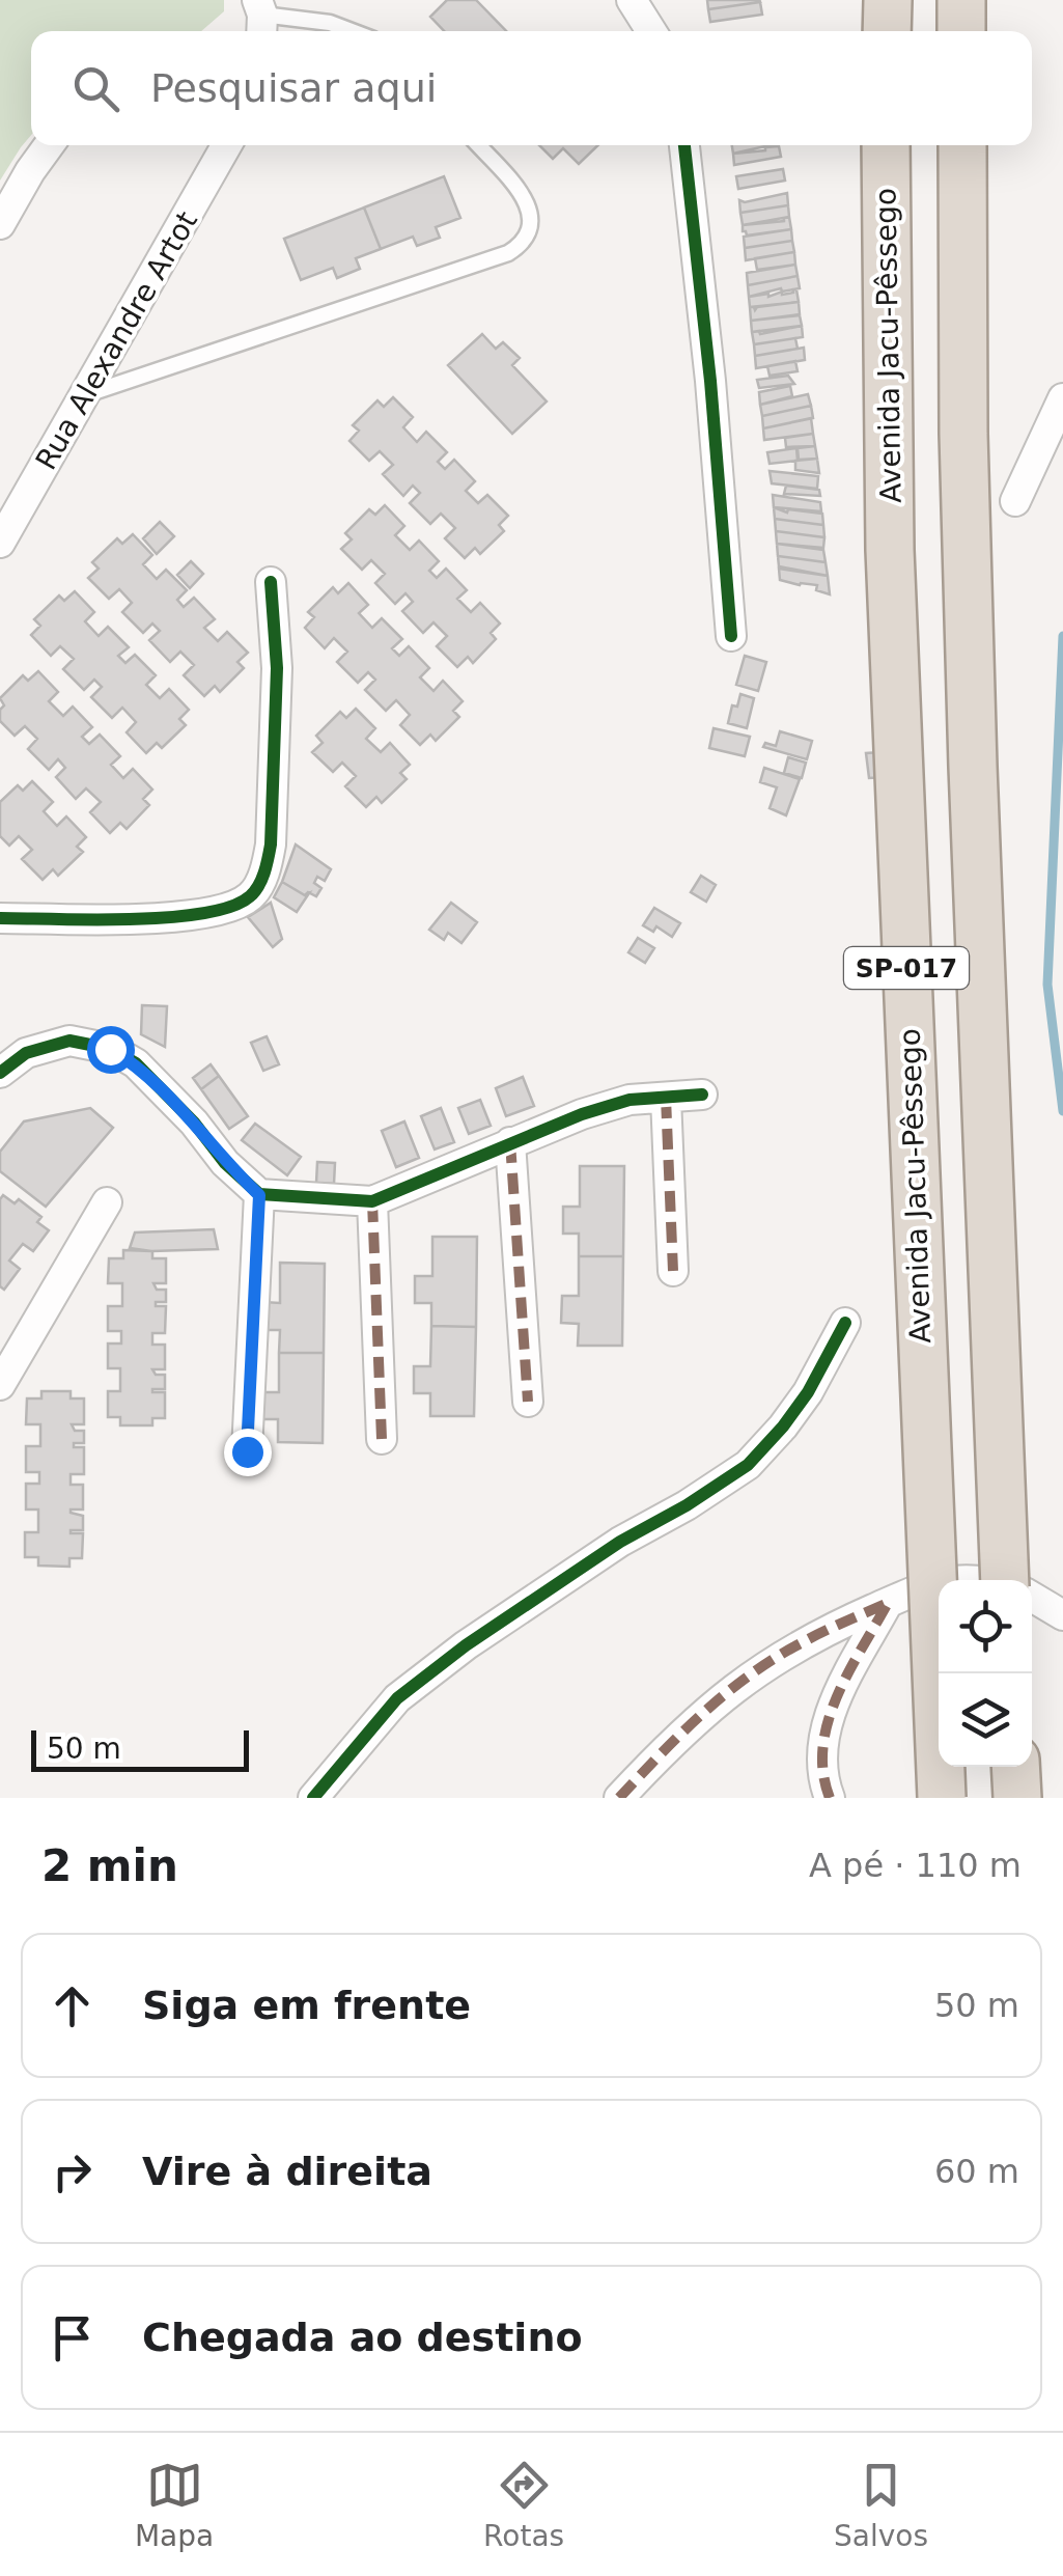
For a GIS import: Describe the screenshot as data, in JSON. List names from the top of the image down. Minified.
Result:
{"streets":{"highway":["Avenida Jacu-Pêssego","SP-017"],"street":["Rua Alexandre Artot"]},"scale_bar":"50 m","page":{"search":"Pesquisar aqui","scale":"50 m","heading":["2 min","A pé · 110 m"],"list":[["Siga em frente","50 m"],["Vire à direita","60 m"],"Chegada ao destino"],"nav":["Mapa","Rotas","Salvos"]}}
